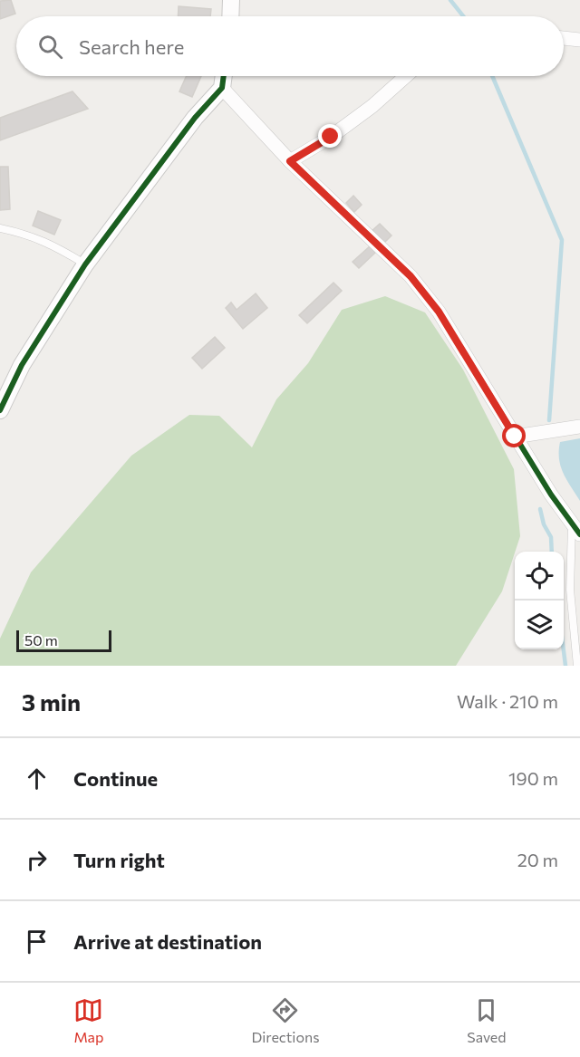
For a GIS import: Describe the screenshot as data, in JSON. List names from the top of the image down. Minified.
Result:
{"scale_bar":"50 m","page":{"search":"Search here","scale":"50 m","heading":["3 min","Walk · 210 m"],"list":[["Continue","190 m"],["Turn right","20 m"],"Arrive at destination"],"nav":["Map","Directions","Saved"]}}
